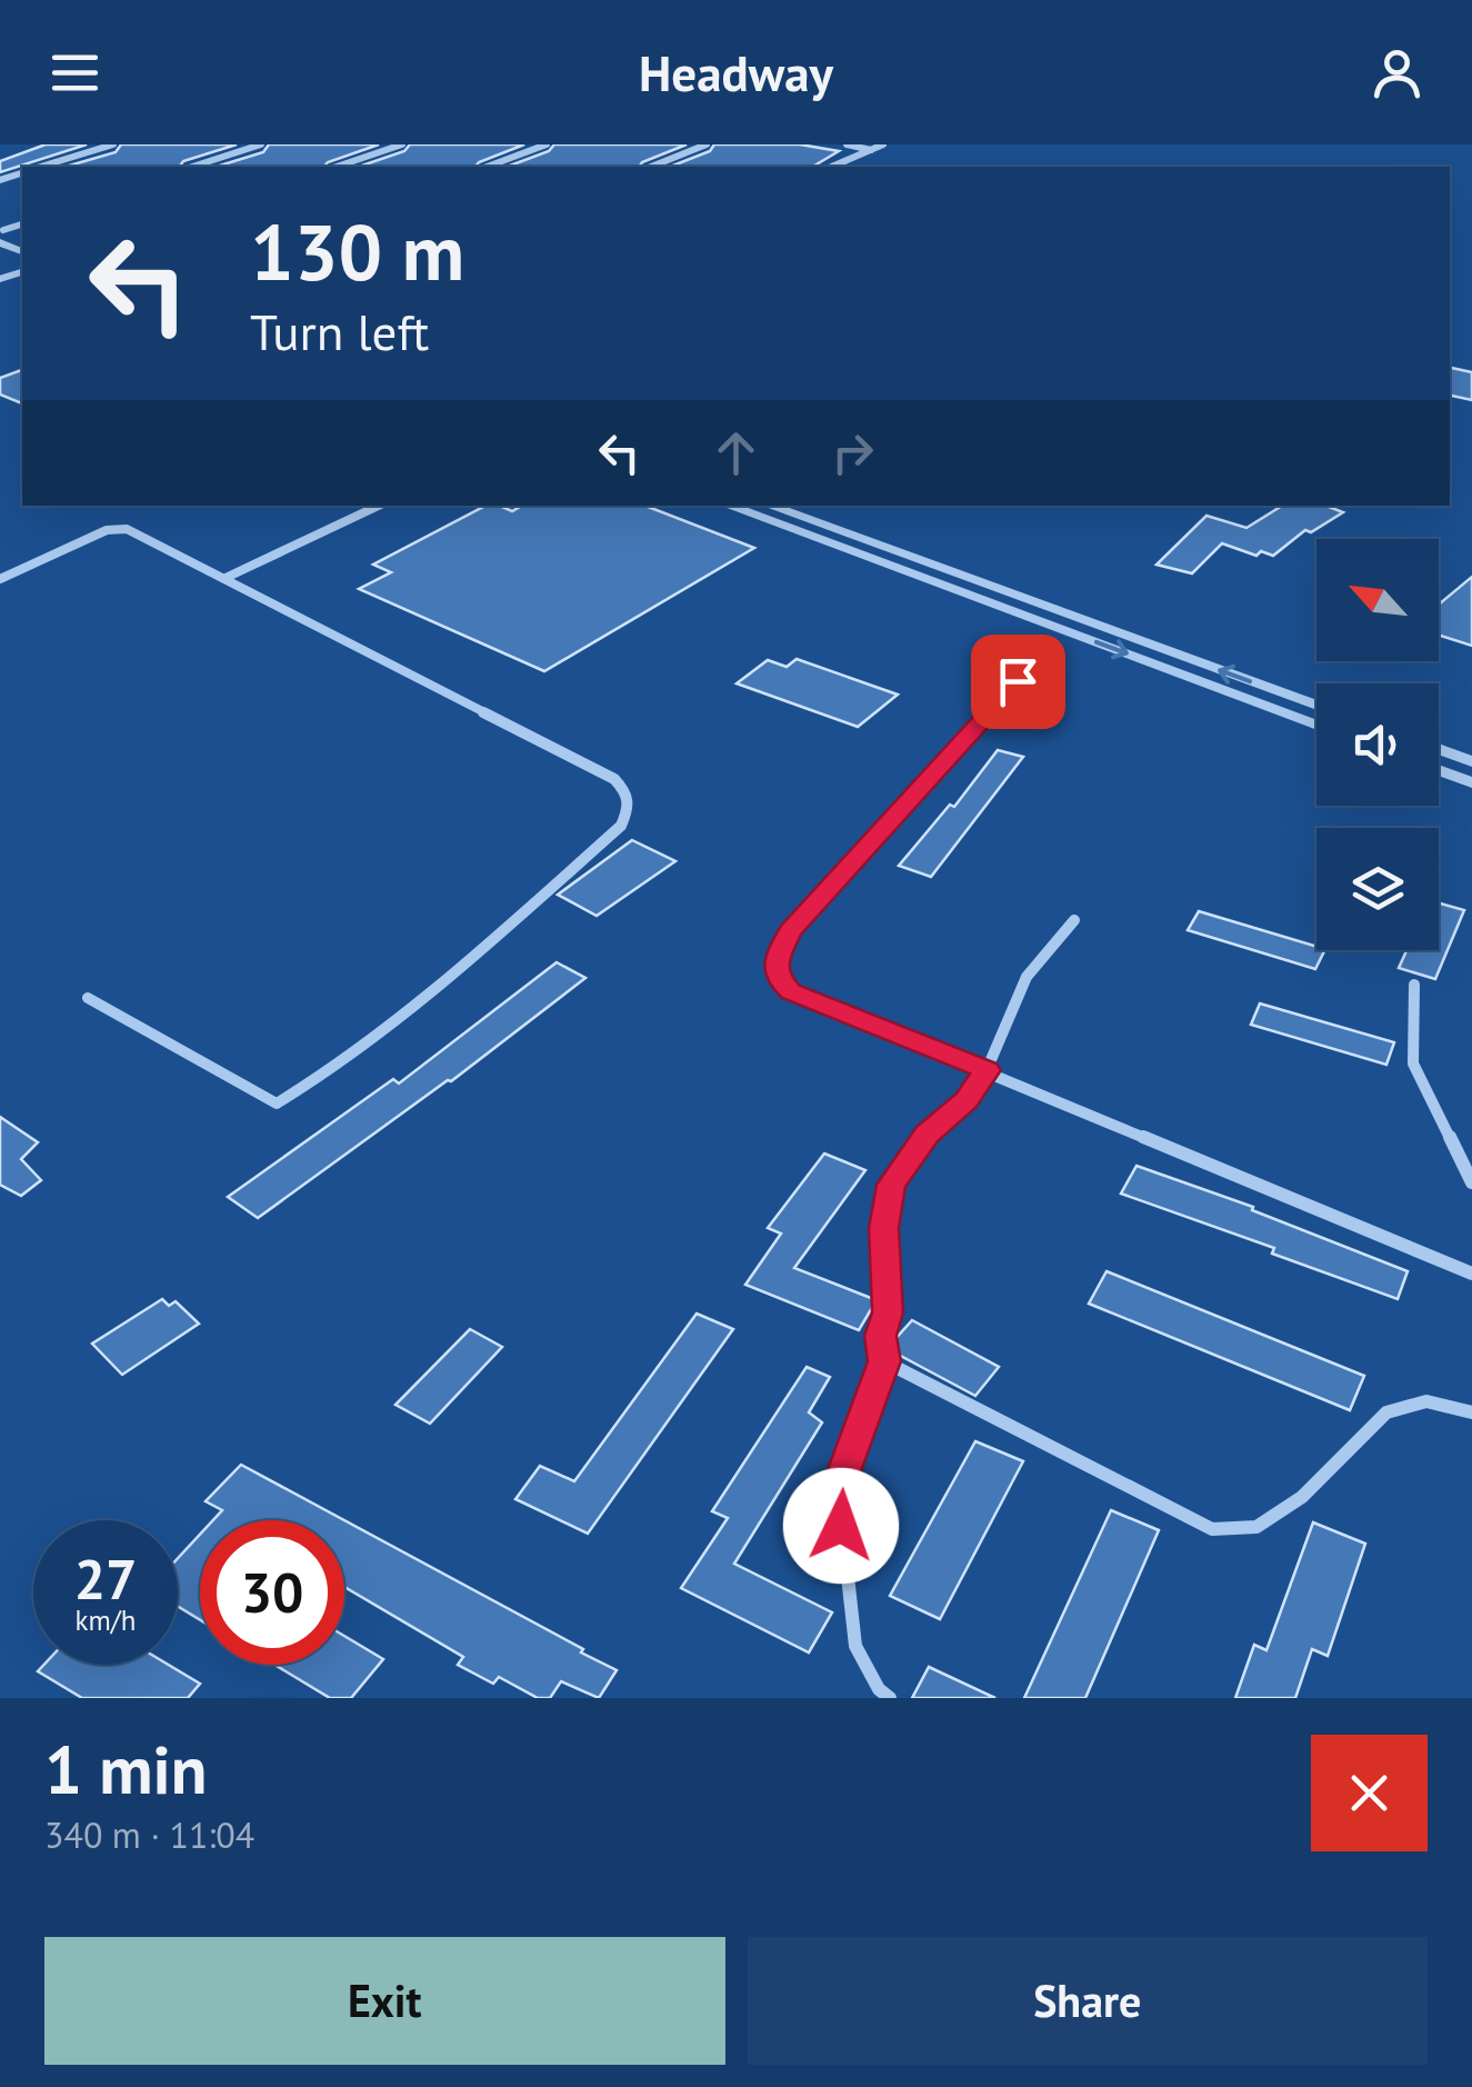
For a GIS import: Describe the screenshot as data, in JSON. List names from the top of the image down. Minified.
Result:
{"north":"top left","page":{"header":"Headway","turn":["130 m","Turn left"],"speed":"27 km/h","limit":"30","heading":["1 min","340 m · 11:04"],"buttons":["Exit","Share"]}}
